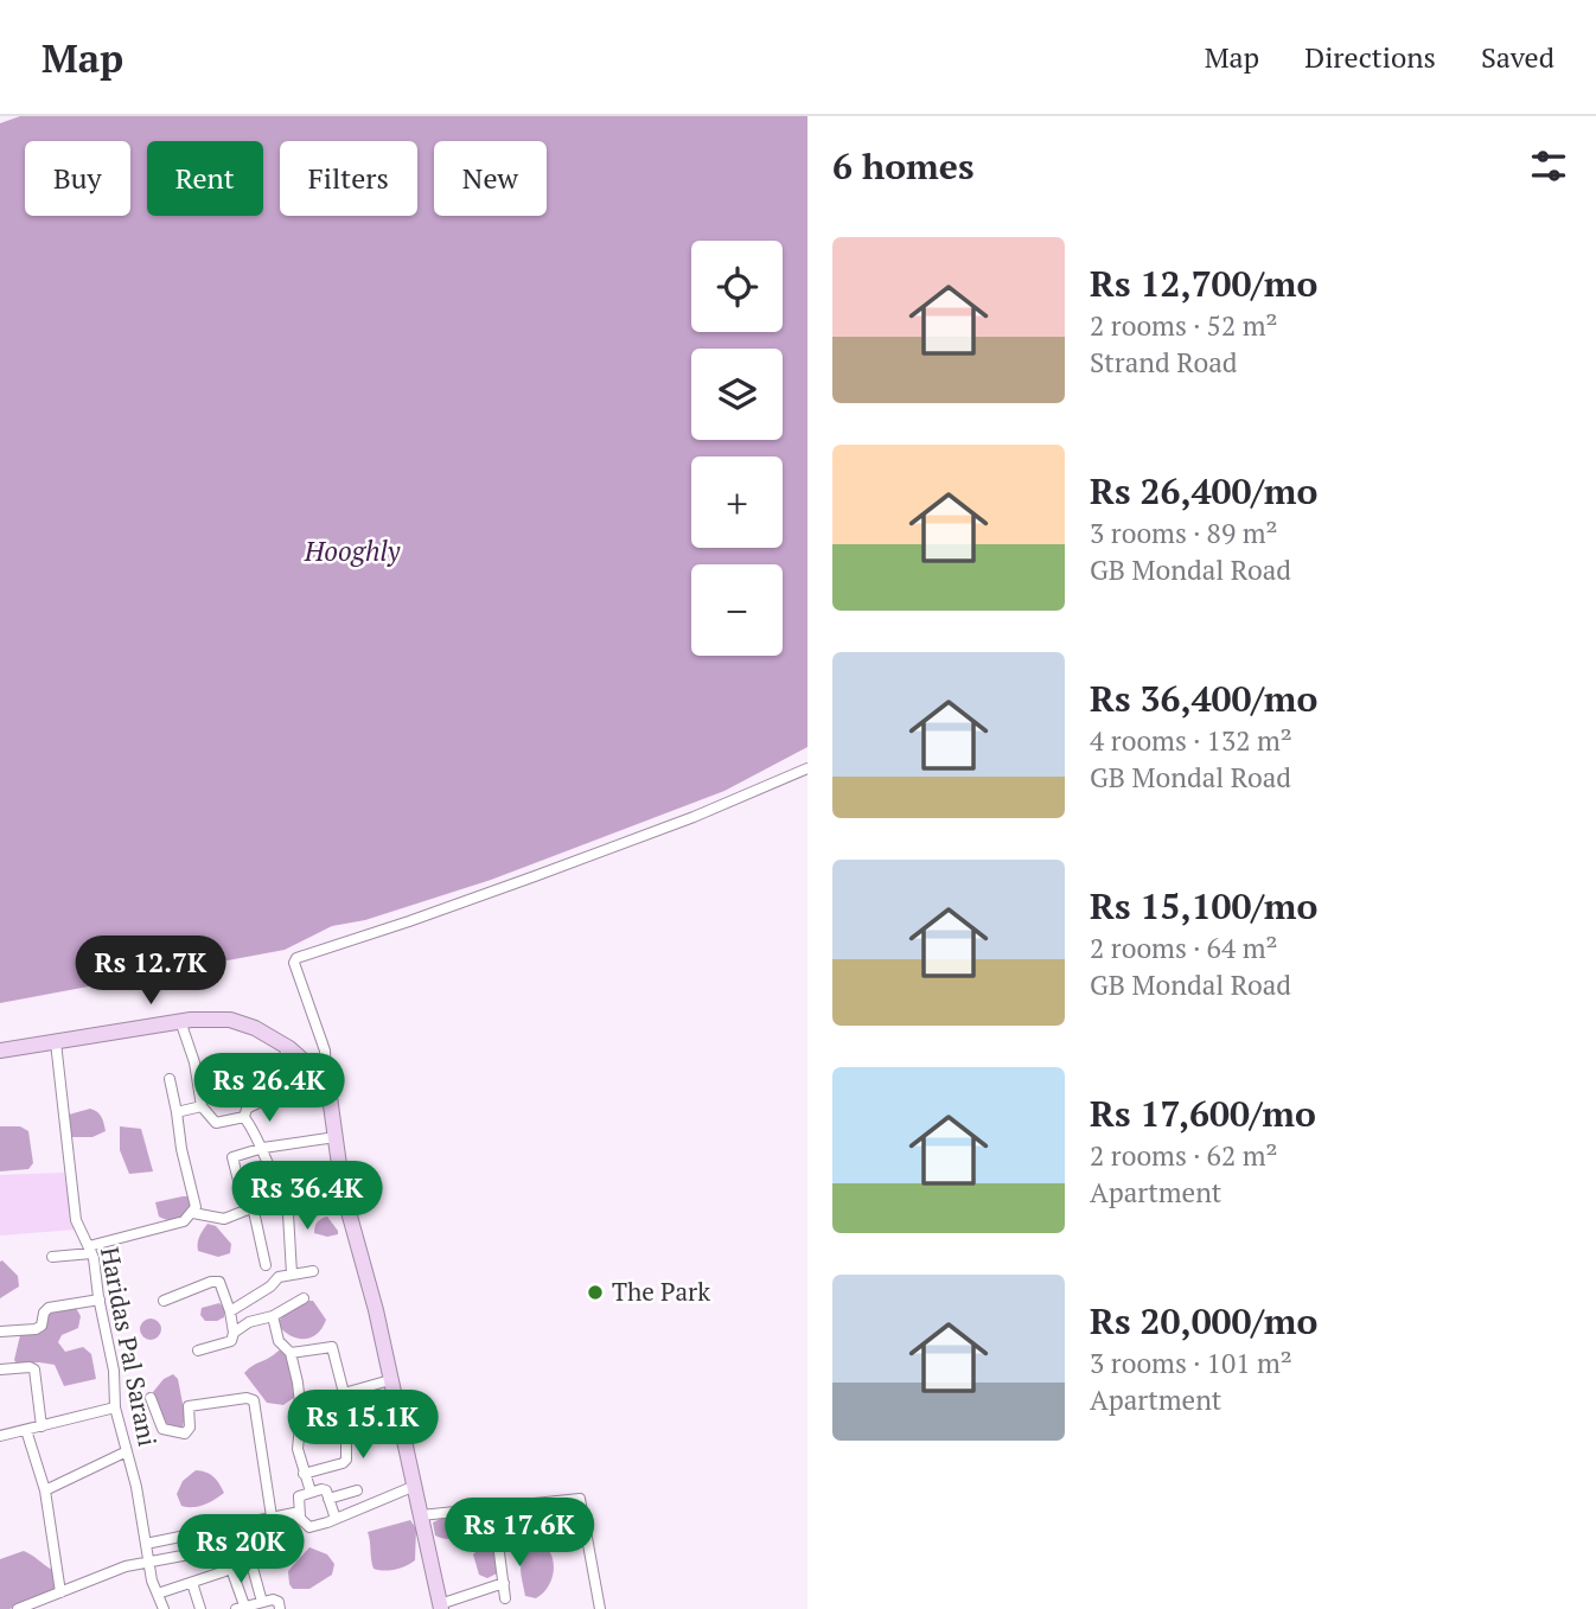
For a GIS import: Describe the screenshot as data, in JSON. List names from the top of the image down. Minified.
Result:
{"streets":{"street":["Haridas Pal Sarani"]},"water":["Hooghly"],"places":["The Park"],"page":{"header":"Map","nav":["Map","Directions","Saved"],"heading":"6 homes","chip":["Buy","Rent","Filters","New"],"list":[{"name":"Rs 12,700/mo","note":"2 rooms · 52 m² · Strand Road"},{"name":"Rs 26,400/mo","note":"3 rooms · 89 m² · GB Mondal Road"},{"name":"Rs 36,400/mo","note":"4 rooms · 132 m² · GB Mondal Road"},{"name":"Rs 15,100/mo","note":"2 rooms · 64 m² · GB Mondal Road"},{"name":"Rs 17,600/mo","note":"2 rooms · 62 m² · Apartment"},{"name":"Rs 20,000/mo","note":"3 rooms · 101 m² · Apartment"}],"map_buttons":["+","−"],"price":["Rs 12.7K","Rs 26.4K","Rs 36.4K","Rs 15.1K","Rs 17.6K","Rs 20K"]}}
